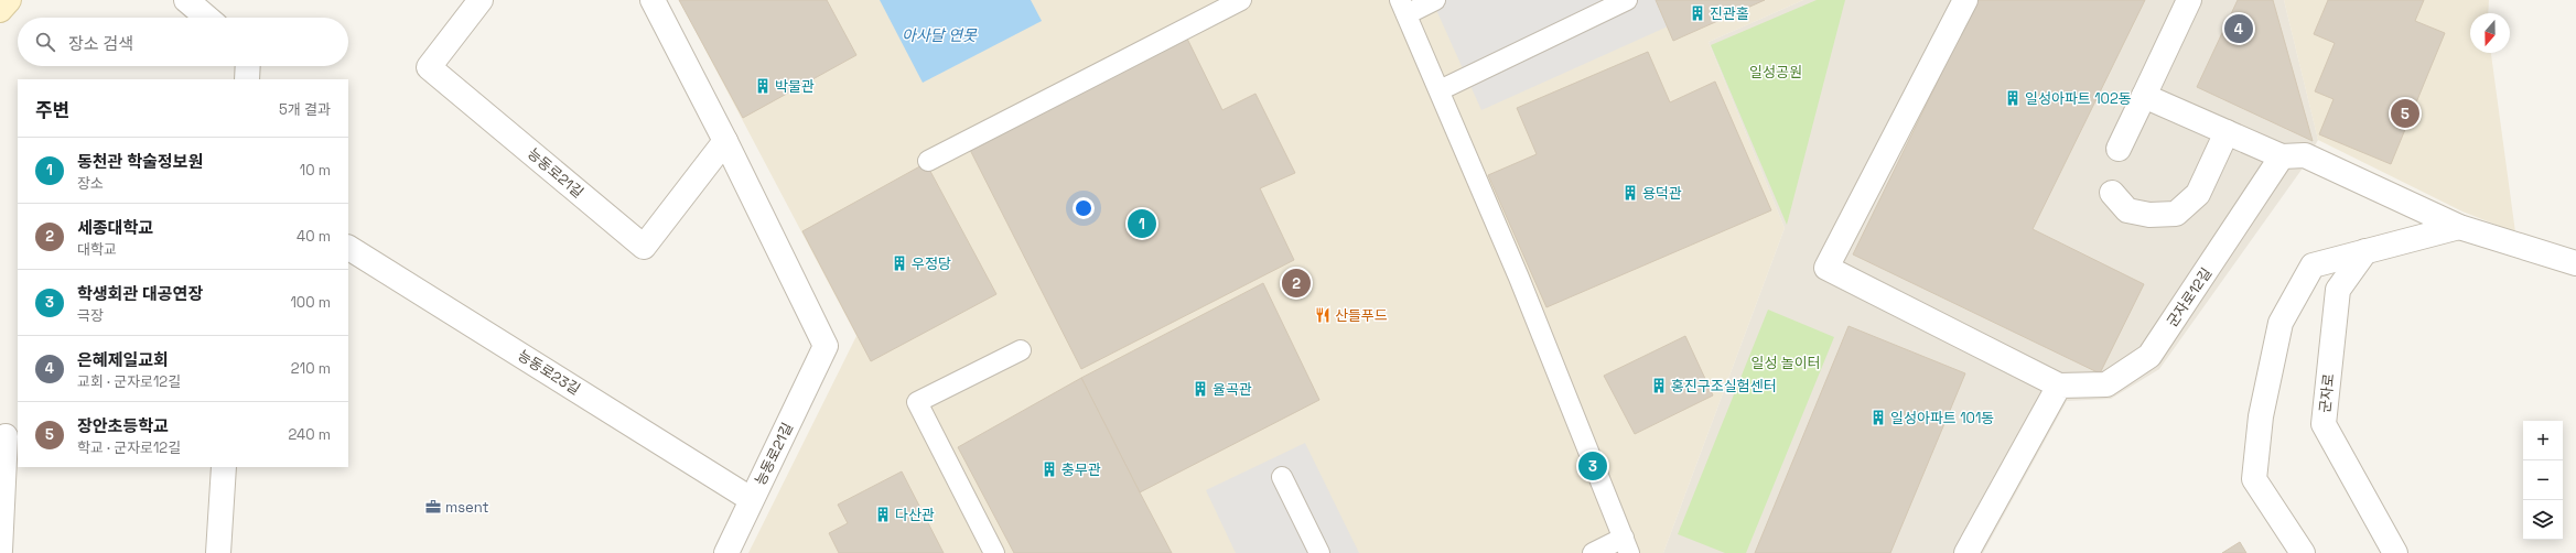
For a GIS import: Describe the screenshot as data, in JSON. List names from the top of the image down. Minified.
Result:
{"streets":{"street":["능동로21길","군자로12길","능동로23길","군자로"]},"crossings":[["능동로21길","능동로23길"]],"water":["아사달 연못"],"parks":["일성공원","일성 놀이터"],"places":{"building":["진관홀","박물관","일성아파트 102동","용덕관","우정당","홍진구조실험센터","율곡관","일성아파트 101동","충무관","다산관"],"restaurant":["산들푸드"],"office":["msent"]},"north":"bottom","page":{"pins":["4","5","1","2","3"],"search":"장소 검색","heading":["주변","5개 결과"],"list":[{"mark":"1","name":"동천관 학술정보원","note":"장소","value":"10 m"},{"mark":"2","name":"세종대학교","note":"대학교","value":"40 m"},{"mark":"3","name":"학생회관 대공연장","note":"극장","value":"100 m"},{"mark":"4","name":"은혜제일교회","note":"교회 · 군자로12길","value":"210 m"},{"mark":"5","name":"장안초등학교","note":"학교 · 군자로12길","value":"240 m"}],"map_buttons":["+","−"]}}
